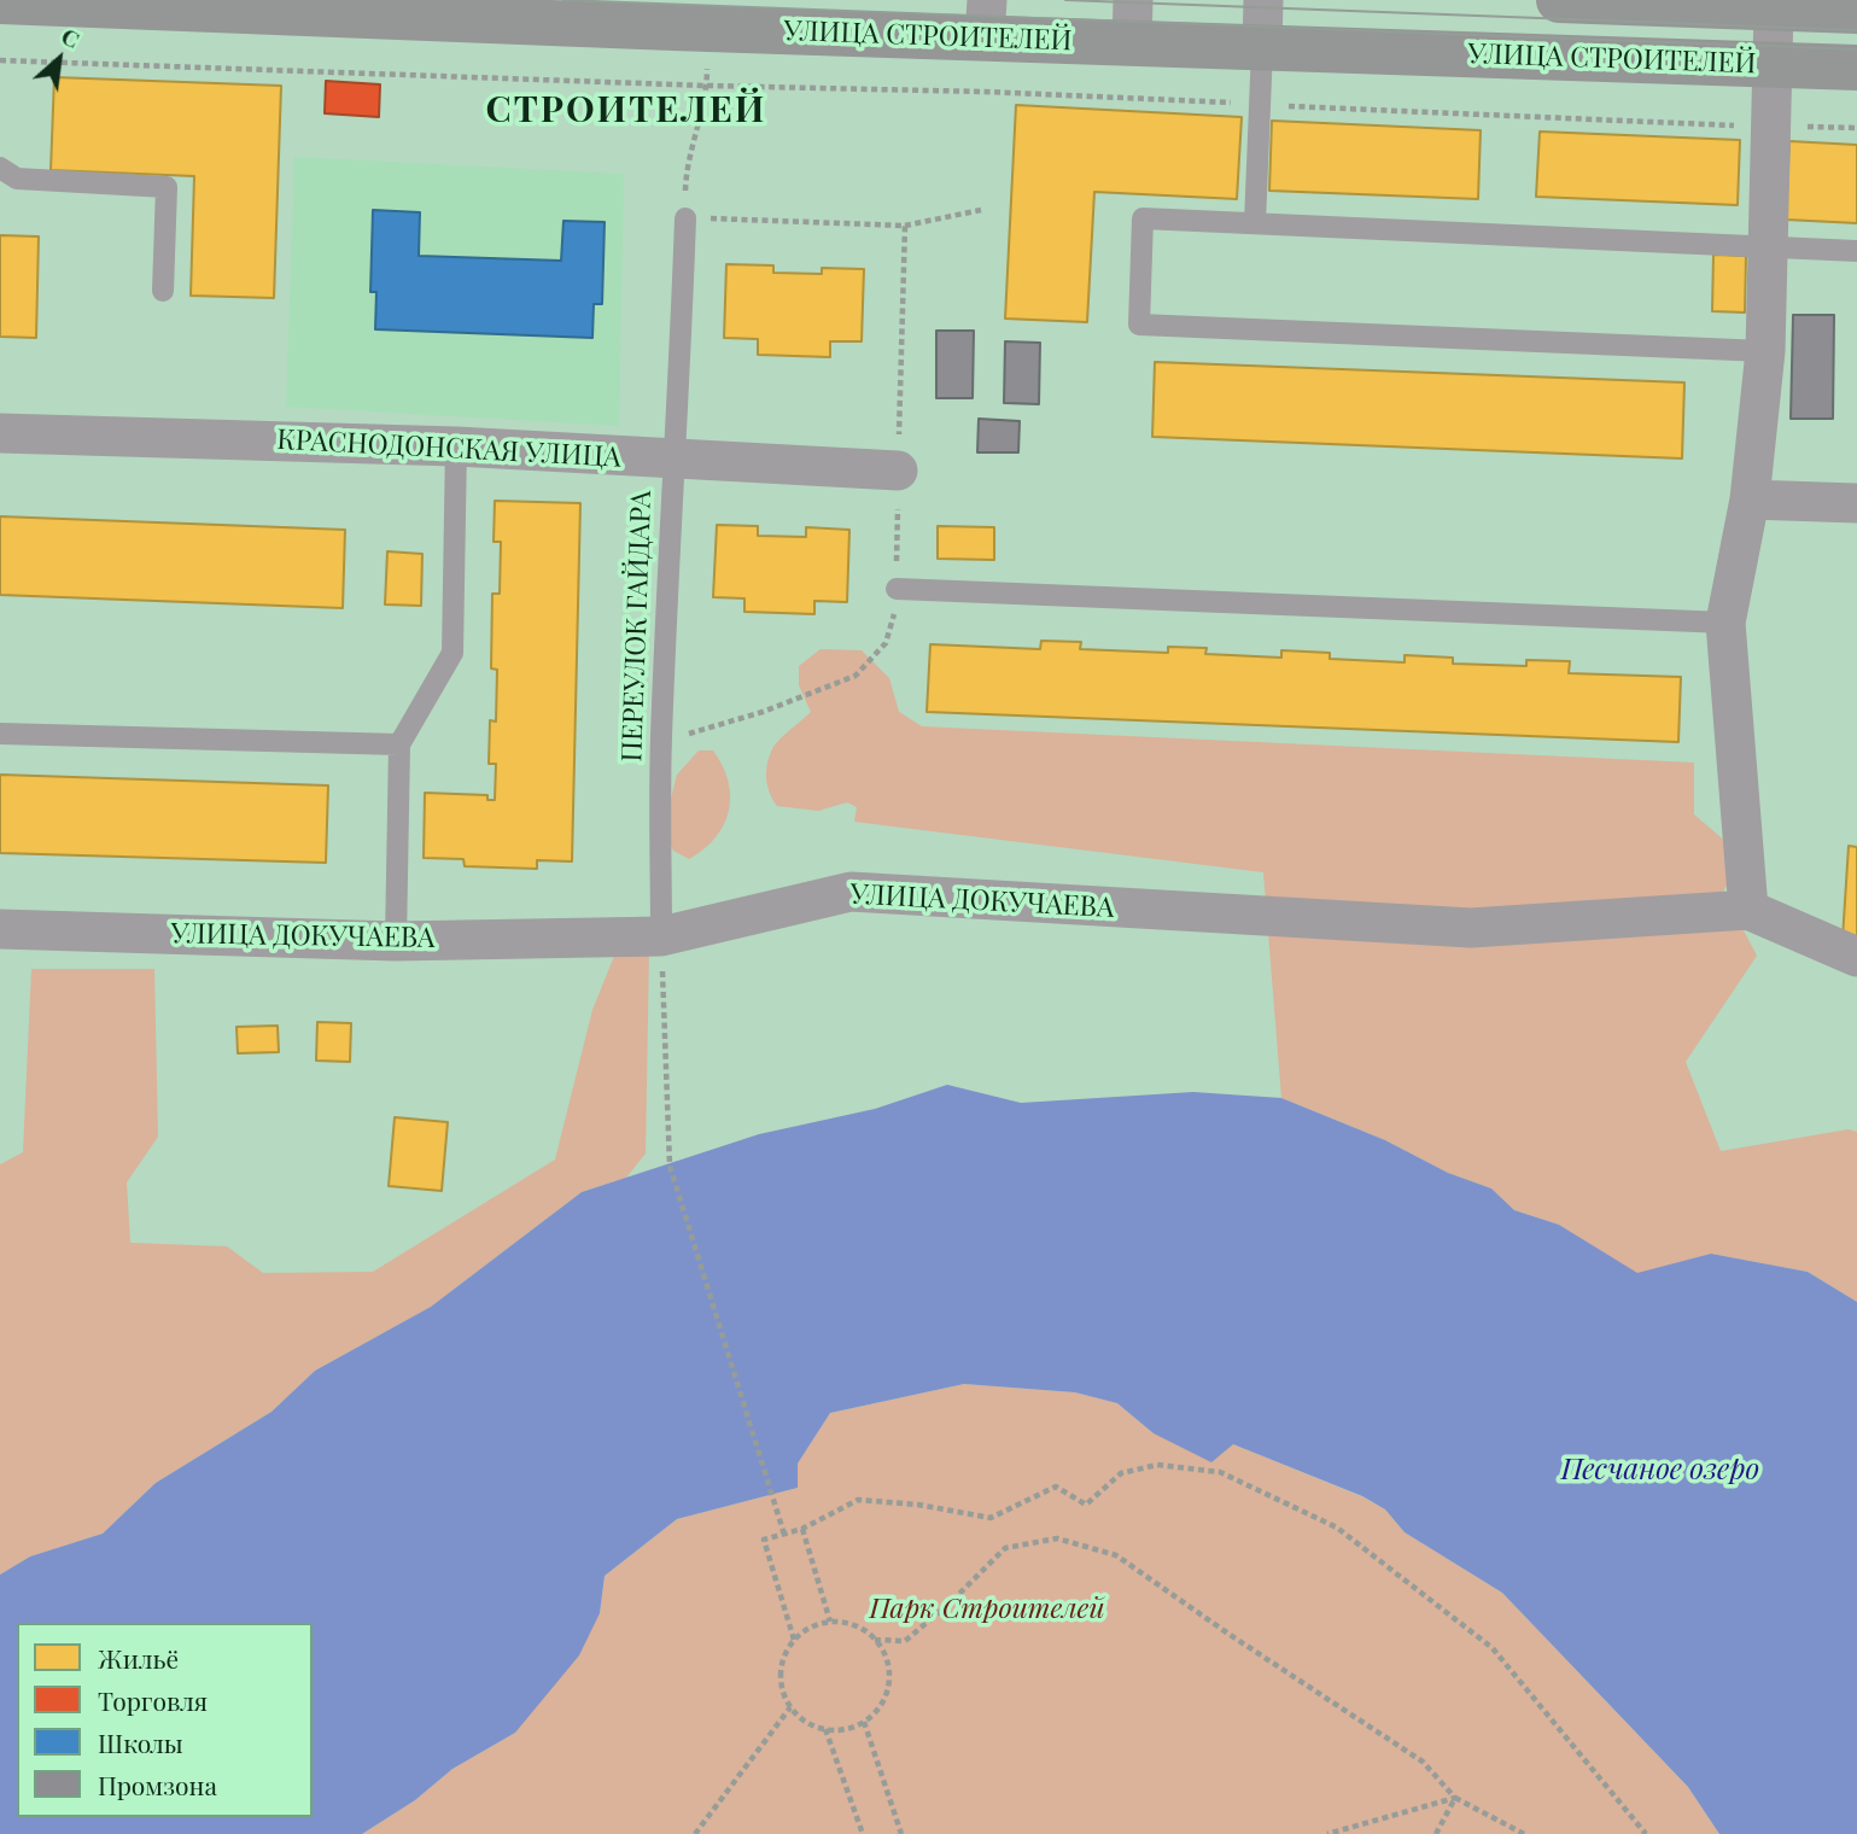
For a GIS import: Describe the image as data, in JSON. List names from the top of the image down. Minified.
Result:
{"streets":{"main road":["УЛИЦА СТРОИТЕЛЕЙ"],"street":["КРАСНОДОНСКАЯ УЛИЦА","УЛИЦА ДОКУЧАЕВА"],"lane":["ПЕРЕУЛОК ГАЙДАРА"]},"crossings":[["КРАСНОДОНСКАЯ УЛИЦА","ПЕРЕУЛОК ГАЙДАРА"],["ПЕРЕУЛОК ГАЙДАРА","УЛИЦА ДОКУЧАЕВА"]],"districts":["СТРОИТЕЛЕЙ"],"water":["Песчаное озеро"],"parks":["Парк Строителей"],"legend":["Жильё","Торговля","Школы","Промзона"],"north":"top right"}
